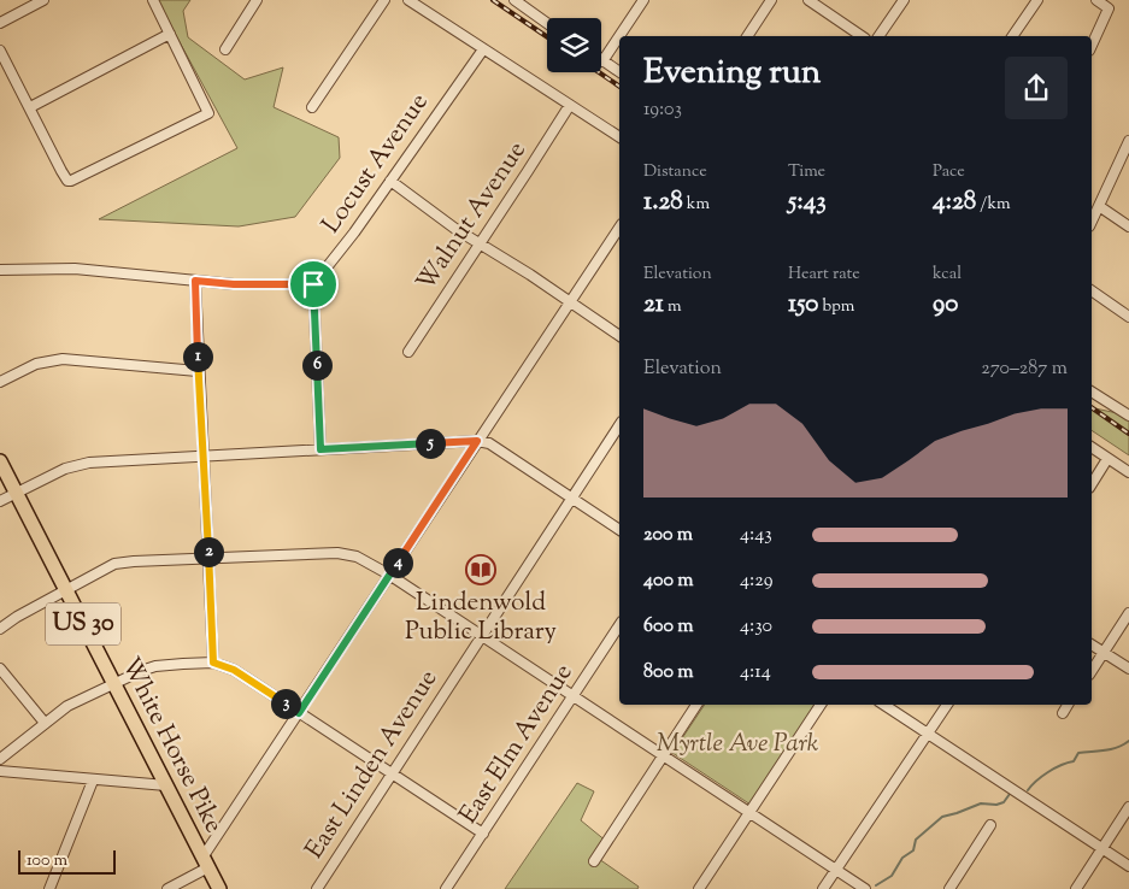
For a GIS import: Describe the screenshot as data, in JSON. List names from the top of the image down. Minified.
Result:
{"streets":{"highway":["US 30","White Horse Pike"],"street":["Locust Avenue","Walnut Avenue","East Elm Avenue","East Linden Avenue"]},"parks":["Myrtle Ave Park"],"places":{"library":["Lindenwold Public Library"]},"scale_bar":"100 m","page":{"heading":["Evening run","19:03"],"stats":[["Distance","1.28 km"],["Time","5:43"],["Pace","4:28 /km"],["Elevation","21 m"],["Heart rate","150 bpm"],["kcal","90"]],"pins":["1","6","5","2","4","3"],"chart":["Elevation","270–287 m"],"list":[{"name":"200 m","note":"4:43"},{"name":"400 m","note":"4:29"},{"name":"600 m","note":"4:30"},{"name":"800 m","note":"4:14"}],"scale":"100 m"}}
